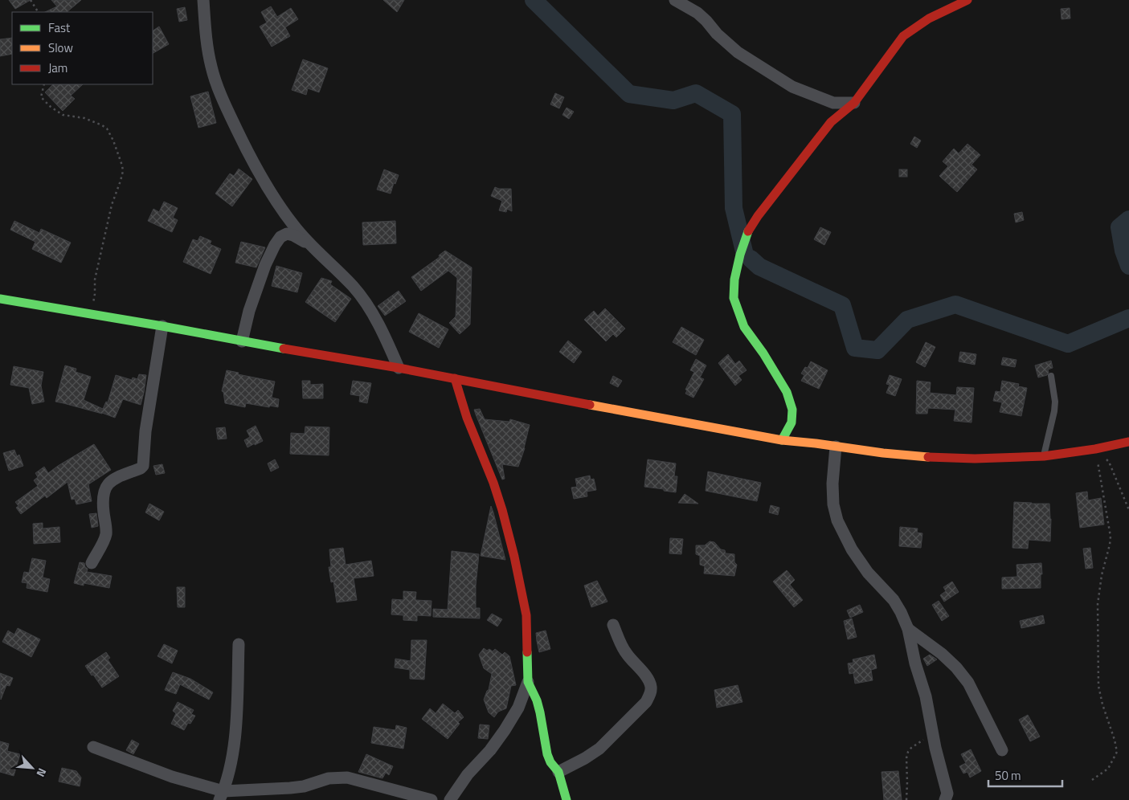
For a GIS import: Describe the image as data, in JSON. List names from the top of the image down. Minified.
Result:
{"legend":["Fast","Slow","Jam"],"scale_bar":"50 m","north":"bottom right"}
